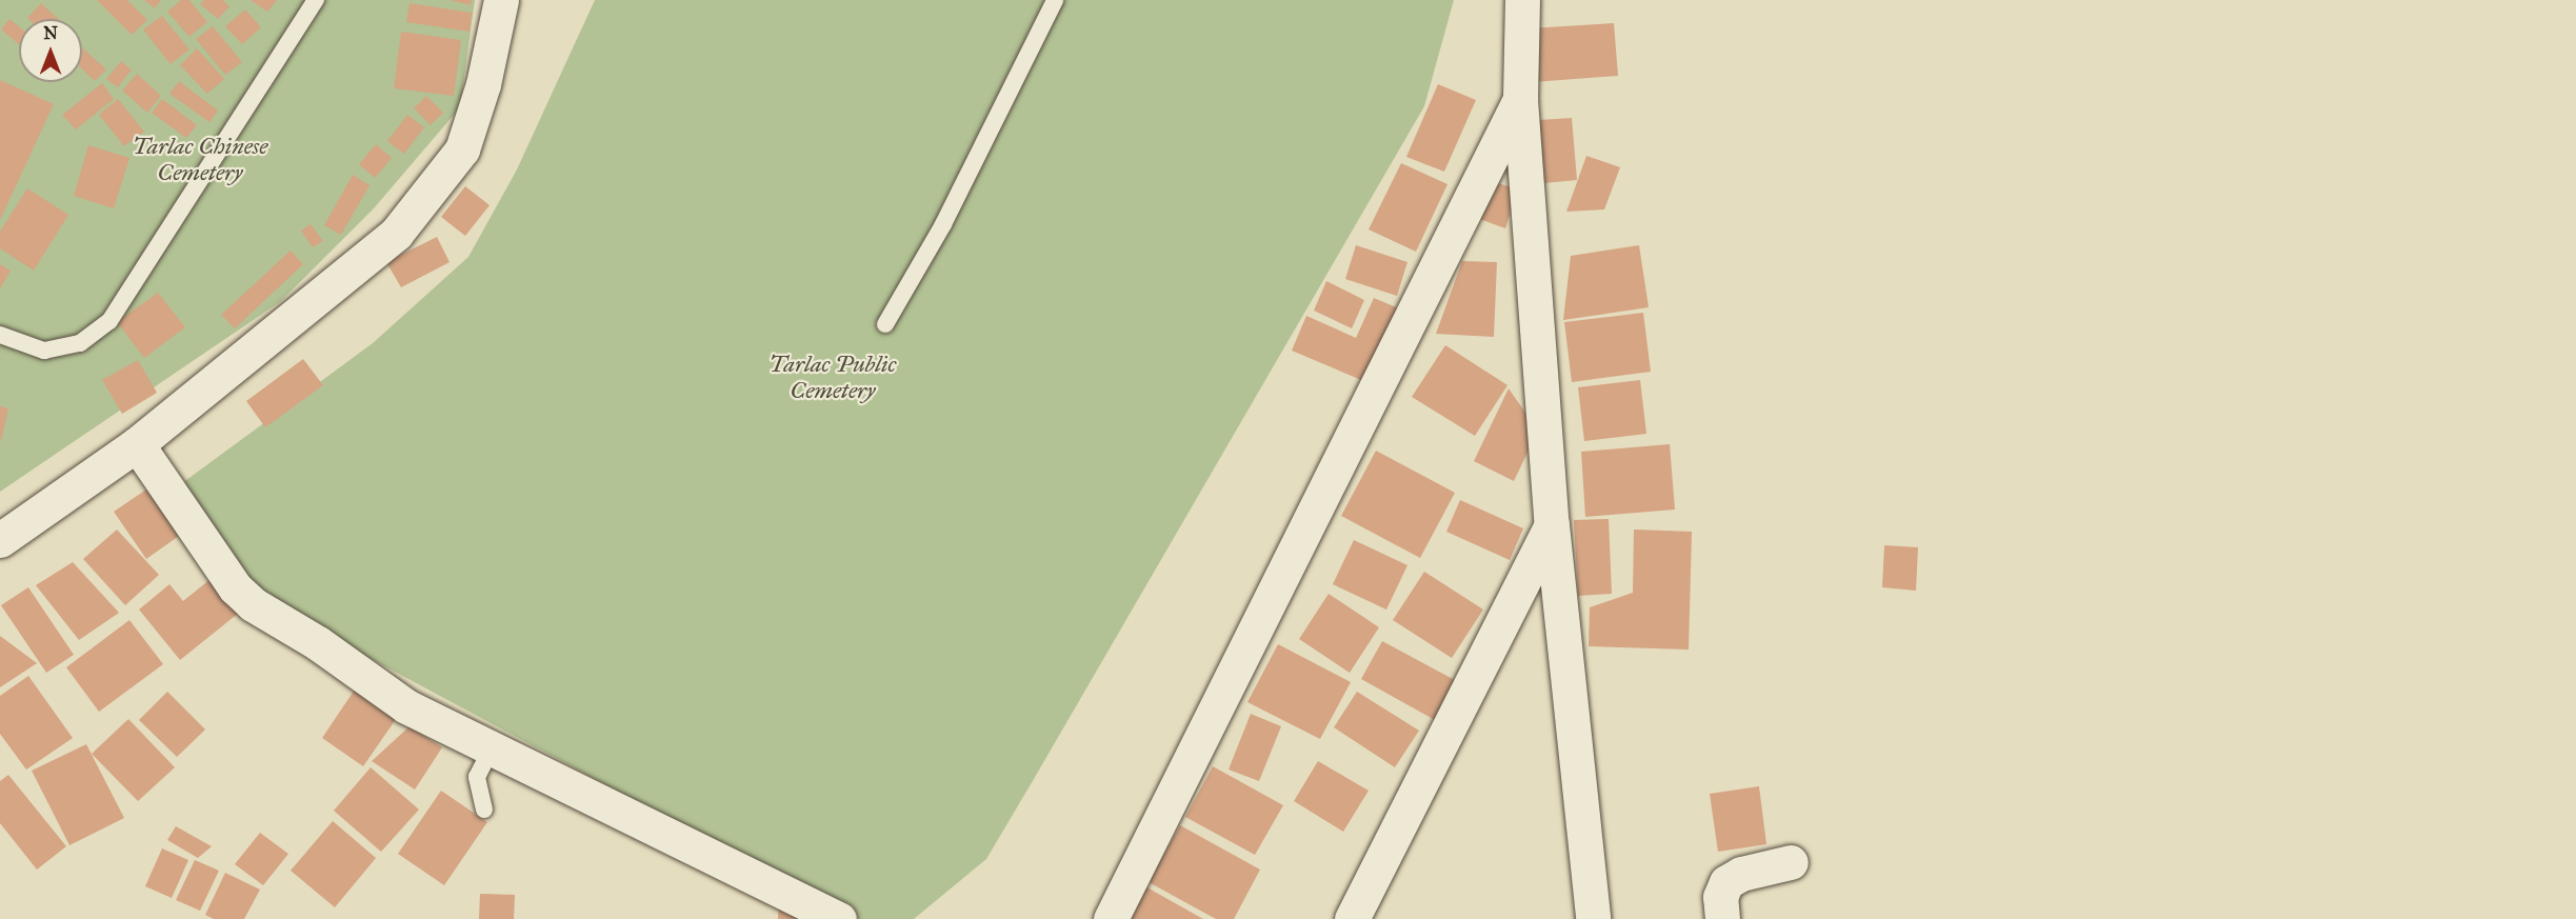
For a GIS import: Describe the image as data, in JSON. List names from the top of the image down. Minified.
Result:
{"parks":["Tarlac Chinese Cemetery","Tarlac Public Cemetery"],"north":"top"}
